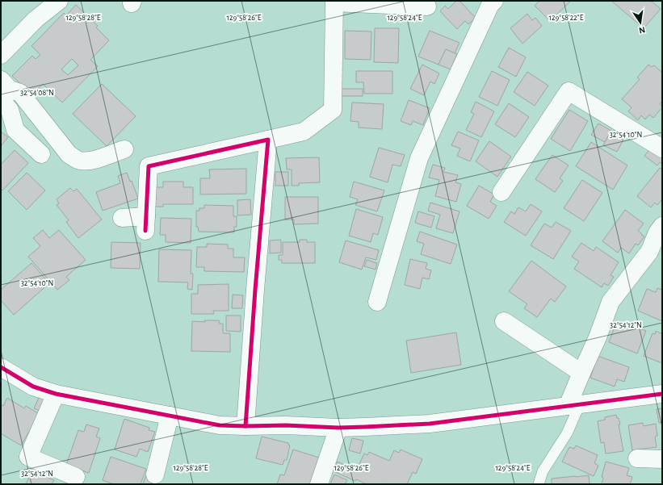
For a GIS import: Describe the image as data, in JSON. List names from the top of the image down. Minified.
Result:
{"north":"bottom","coordinates":["129°58'28\"E","129°58'26\"E","129°58'24\"E","129°58'22\"E","32°54'08\"N","32°54'10\"N","32°54'12\"N"]}
